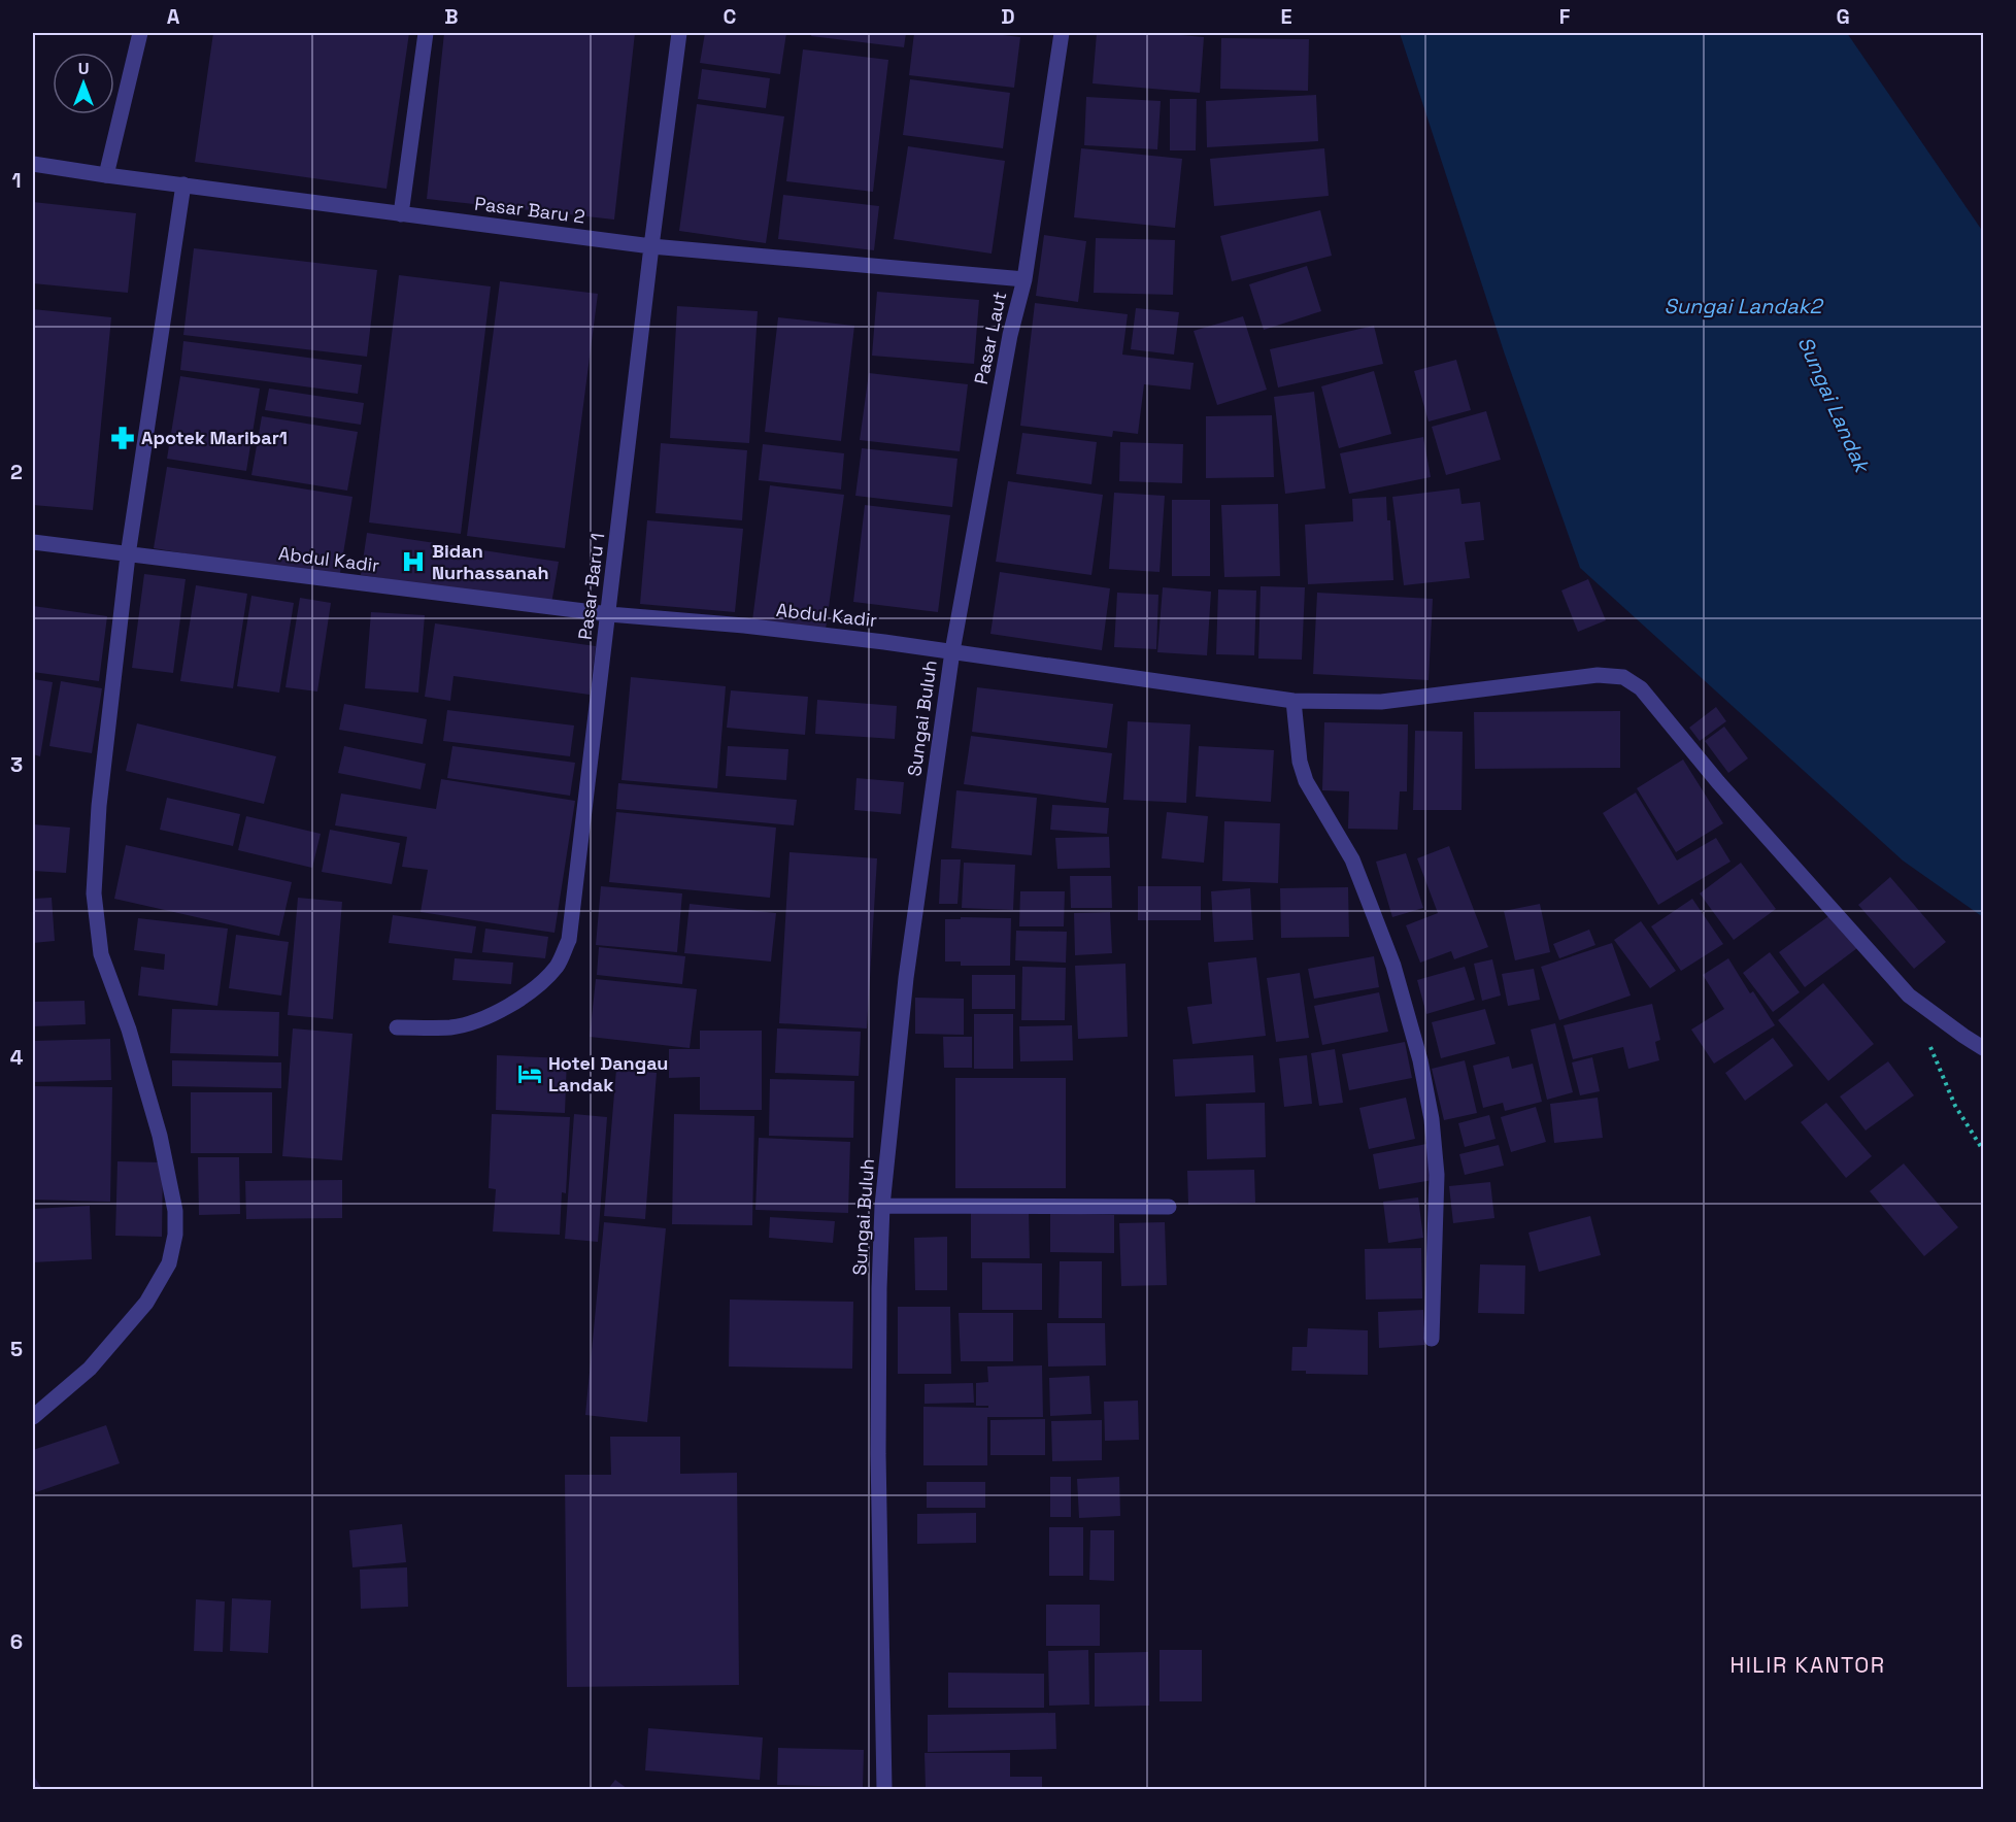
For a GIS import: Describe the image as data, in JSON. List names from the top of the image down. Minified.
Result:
{"streets":{"street":["Pasar Baru 2","Pasar Laut","Abdul Kadir","Pasar Baru 1","Sungai Buluh"]},"crossings":[["Pasar Baru 2","Pasar Laut"],["Pasar Baru 2","Pasar Baru 1"],["Pasar Laut","Abdul Kadir"],["Pasar Laut","Sungai Buluh"],["Abdul Kadir","Pasar Baru 1"],["Abdul Kadir","Sungai Buluh"]],"districts":["HILIR KANTOR"],"water":["Sungai Landak2","Sungai Landak"],"places":{"pharmacy":["Apotek Maribar1"],"hospital":["Bidan Nurhassanah"],"hotel":["Hotel Dangau Landak"]},"north":"top","grid":{"columns":["A","B","C","D","E","F","G"],"rows":["1","2","3","4","5","6"]}}
